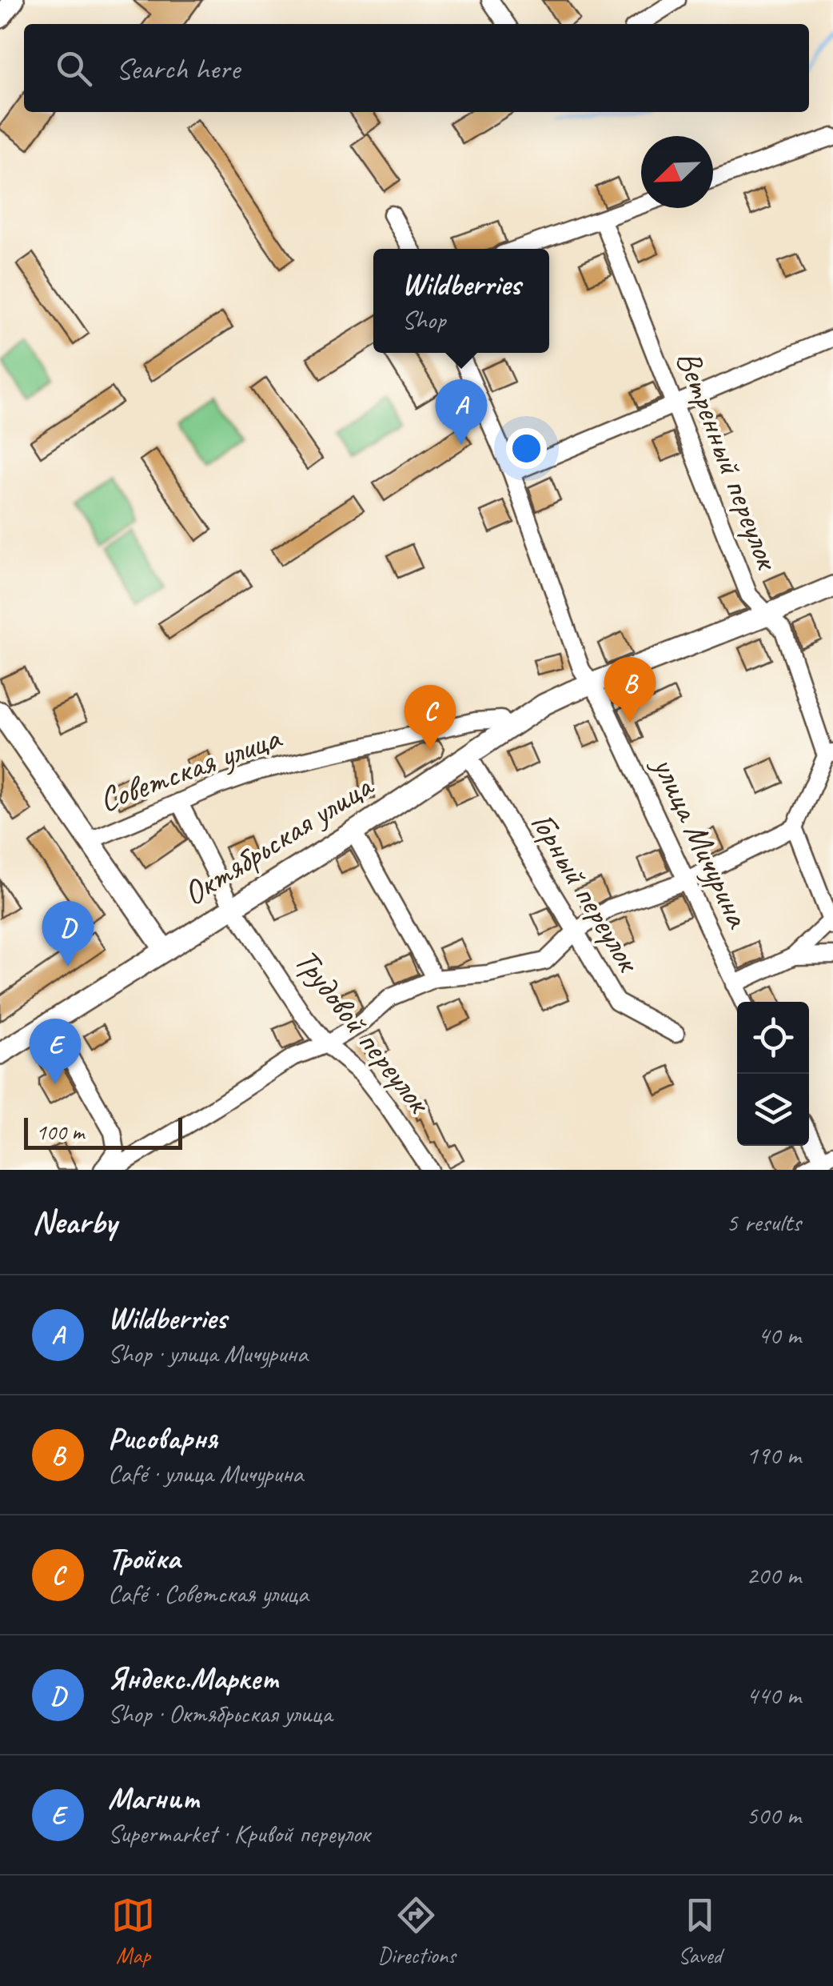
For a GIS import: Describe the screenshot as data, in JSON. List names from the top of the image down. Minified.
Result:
{"streets":{"main road":["Октябрьская улица"],"street":["Ветренный переулок","Советская улица","улица Мичурина","Горный переулок","Трудовой переулок"]},"crossings":[["Советская улица","Трудовой переулок"],["Октябрьская улица","улица Мичурина"],["Октябрьская улица","Горный переулок"],["Октябрьская улица","Трудовой переулок"]],"scale_bar":"100 m","north":"bottom left","page":{"search":"Search here","popup":["Wildberries","Shop"],"pins":["A","B","C","D","E"],"scale":"100 m","heading":["Nearby","5 results"],"list":[{"mark":"A","name":"Wildberries","note":"Shop · улица Мичурина","value":"40 m"},{"mark":"B","name":"Рисоварня","note":"Café · улица Мичурина","value":"190 m"},{"mark":"C","name":"Тройка","note":"Café · Советская улица","value":"200 m"},{"mark":"D","name":"Яндекс.Маркет","note":"Shop · Октябрьская улица","value":"440 m"},{"mark":"E","name":"Магнит","note":"Supermarket · Кривой переулок","value":"500 m"}],"nav":["Map","Directions","Saved"]}}
